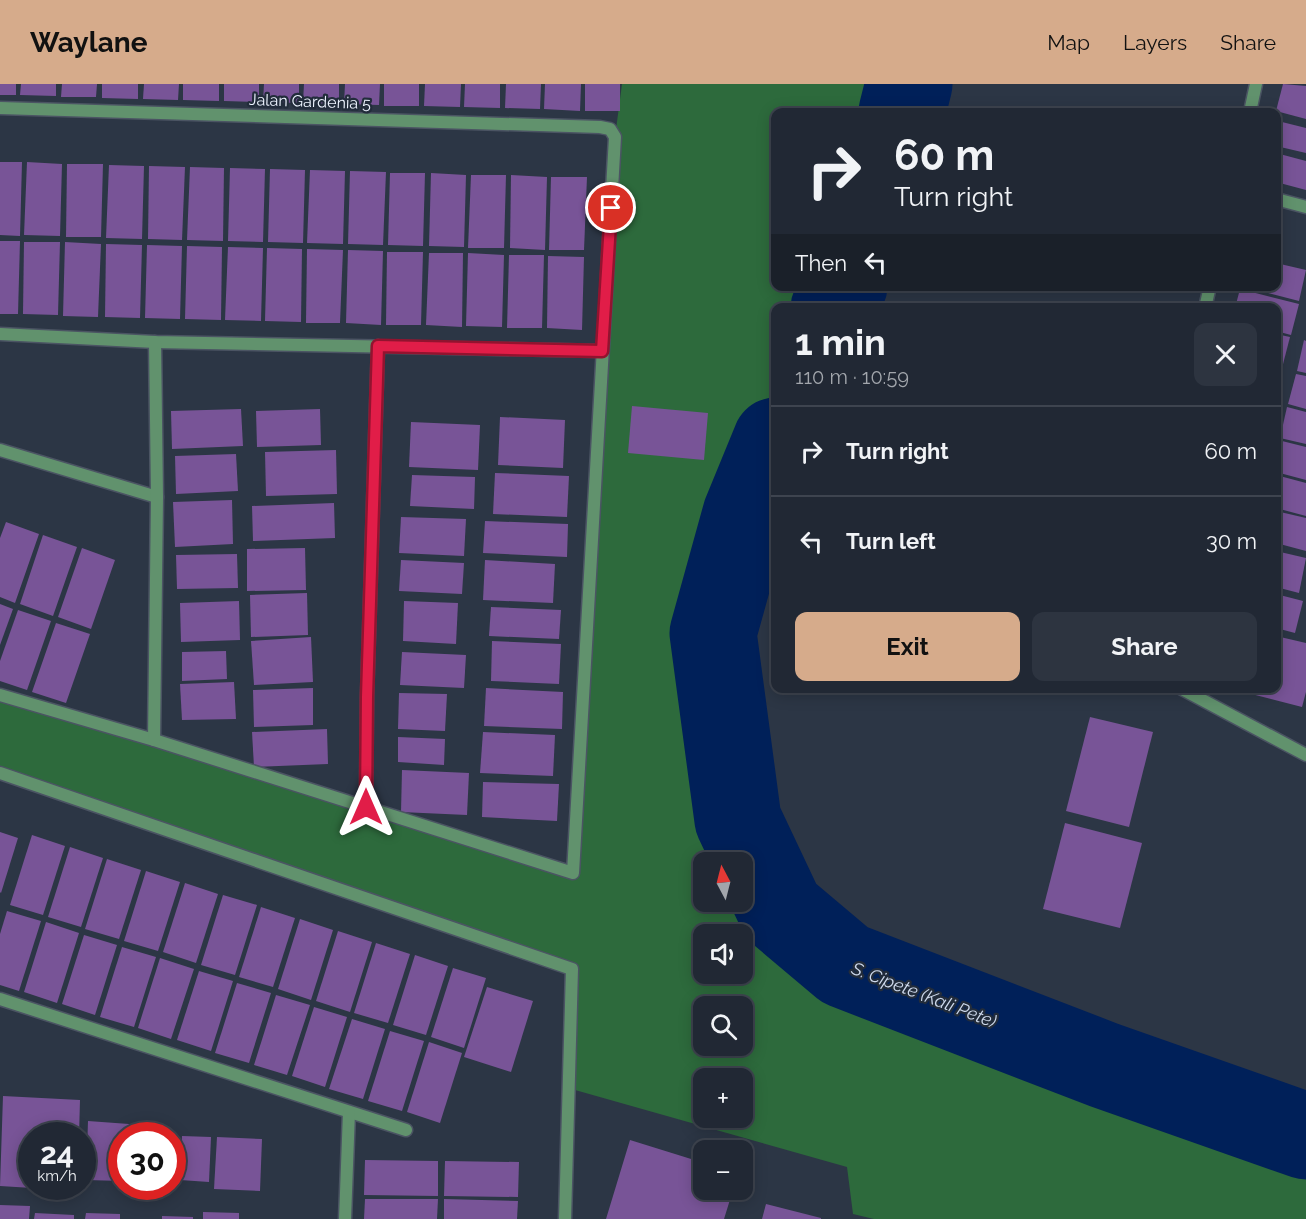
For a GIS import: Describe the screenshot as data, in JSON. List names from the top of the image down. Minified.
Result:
{"streets":{"street":["Jalan Gardenia 5"]},"water":["S. Cipete (Kali Pete)"],"north":"top","page":{"header":"Waylane","nav":["Map","Layers","Share"],"turn":["60 m","Turn right"],"then":"Then","heading":["1 min","110 m · 10:59"],"list":[{"name":"Turn right","value":"60 m"},{"name":"Turn left","value":"30 m"}],"buttons":["Exit","Share"],"map_buttons":["+","−"],"speed":"24 km/h","limit":"30"}}
